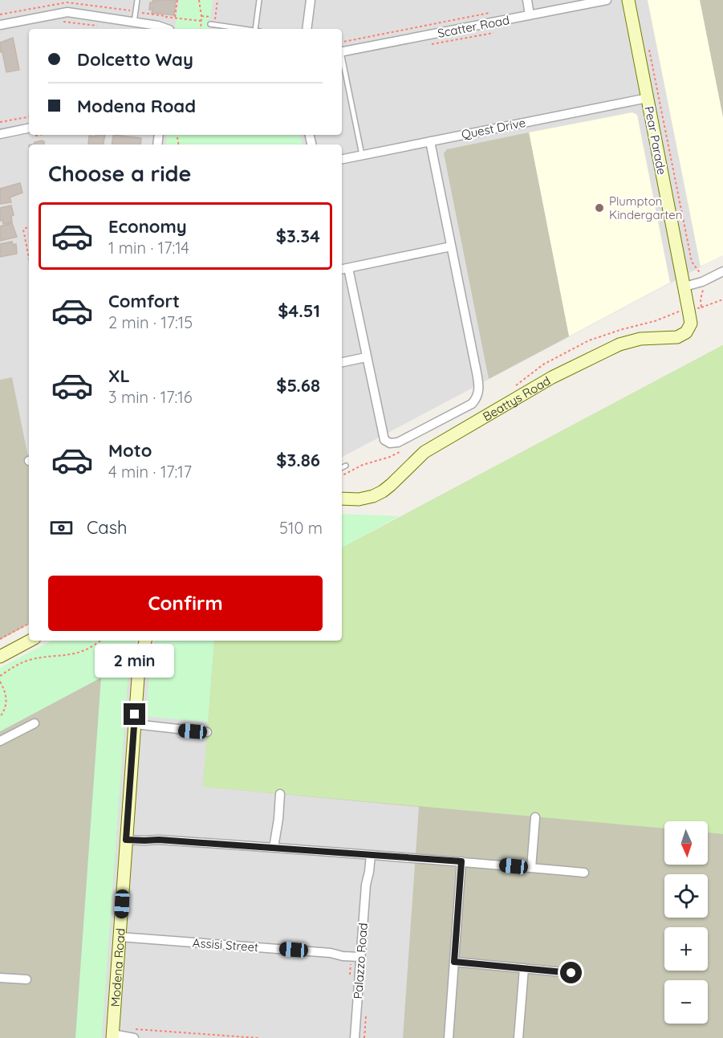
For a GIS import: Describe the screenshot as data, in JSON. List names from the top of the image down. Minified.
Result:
{"streets":{"street":["Scatter Road","Quest Drive","Pear Parade","Beattys Road","Assisi Street","Palazzo Road","Modena Road"]},"crossings":[["Quest Drive","Pear Parade"],["Pear Parade","Beattys Road"],["Assisi Street","Palazzo Road"],["Assisi Street","Modena Road"]],"places":["Plumpton Kindergarten"],"north":"bottom","page":{"banner":["Dolcetto Way","Modena Road"],"heading":"Choose a ride","list":[{"name":"Economy","note":"1 min · 17:14","value":"$3.34"},{"name":"Comfort","note":"2 min · 17:15","value":"$4.51"},{"name":"XL","note":"3 min · 17:16","value":"$5.68"},{"name":"Moto","note":"4 min · 17:17","value":"$3.86"}],"pay":["Cash","510 m"],"buttons":"Confirm","bubble":"2 min","map_buttons":["+","−"]}}
